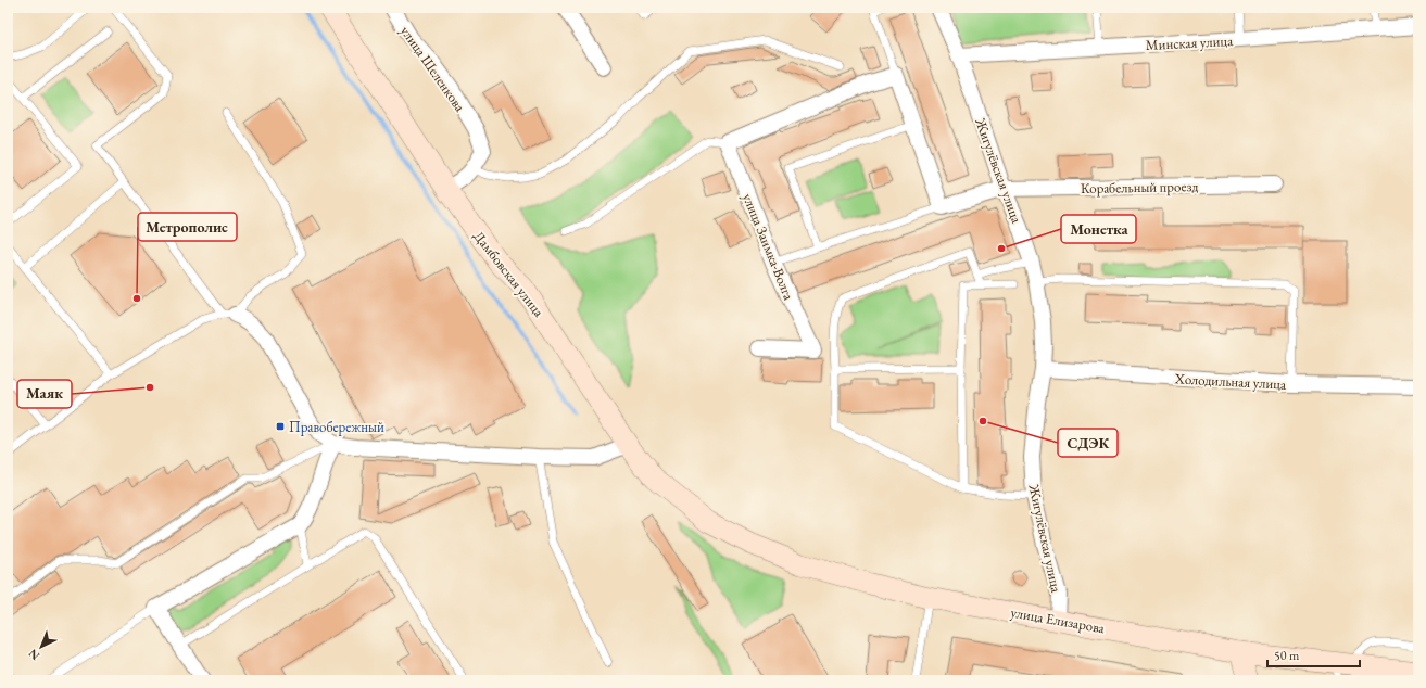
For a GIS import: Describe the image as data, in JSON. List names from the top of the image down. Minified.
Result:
{"streets":{"street":["Минская улица","улица Шеленкова","Жигулёвская улица","Корабельный проезд","улица Заимка-Волга","Дамбовская улица","Холодильная улица","улица Елизарова"]},"crossings":[["Минская улица","Жигулёвская улица"],["улица Шеленкова","Дамбовская улица"],["Жигулёвская улица","Корабельный проезд"],["Жигулёвская улица","Холодильная улица"],["Жигулёвская улица","улица Елизарова"],["Дамбовская улица","улица Елизарова"]],"places":{"other":["Монетка","Метрополис","Маяк","СДЭК"],"transit":["Правобережный"]},"scale_bar":"50 m","north":"bottom left"}
